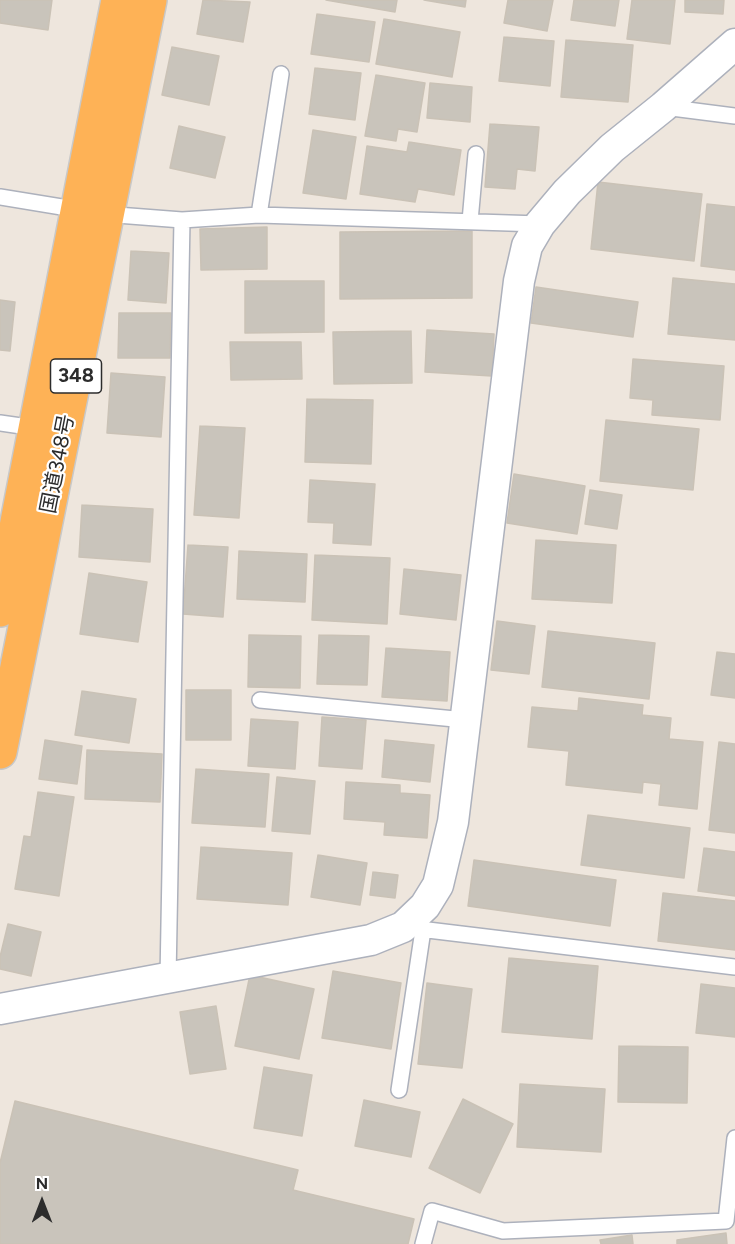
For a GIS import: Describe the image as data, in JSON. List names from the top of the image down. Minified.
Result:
{"streets":{"highway":["348","国道348号"]},"north":"top"}
